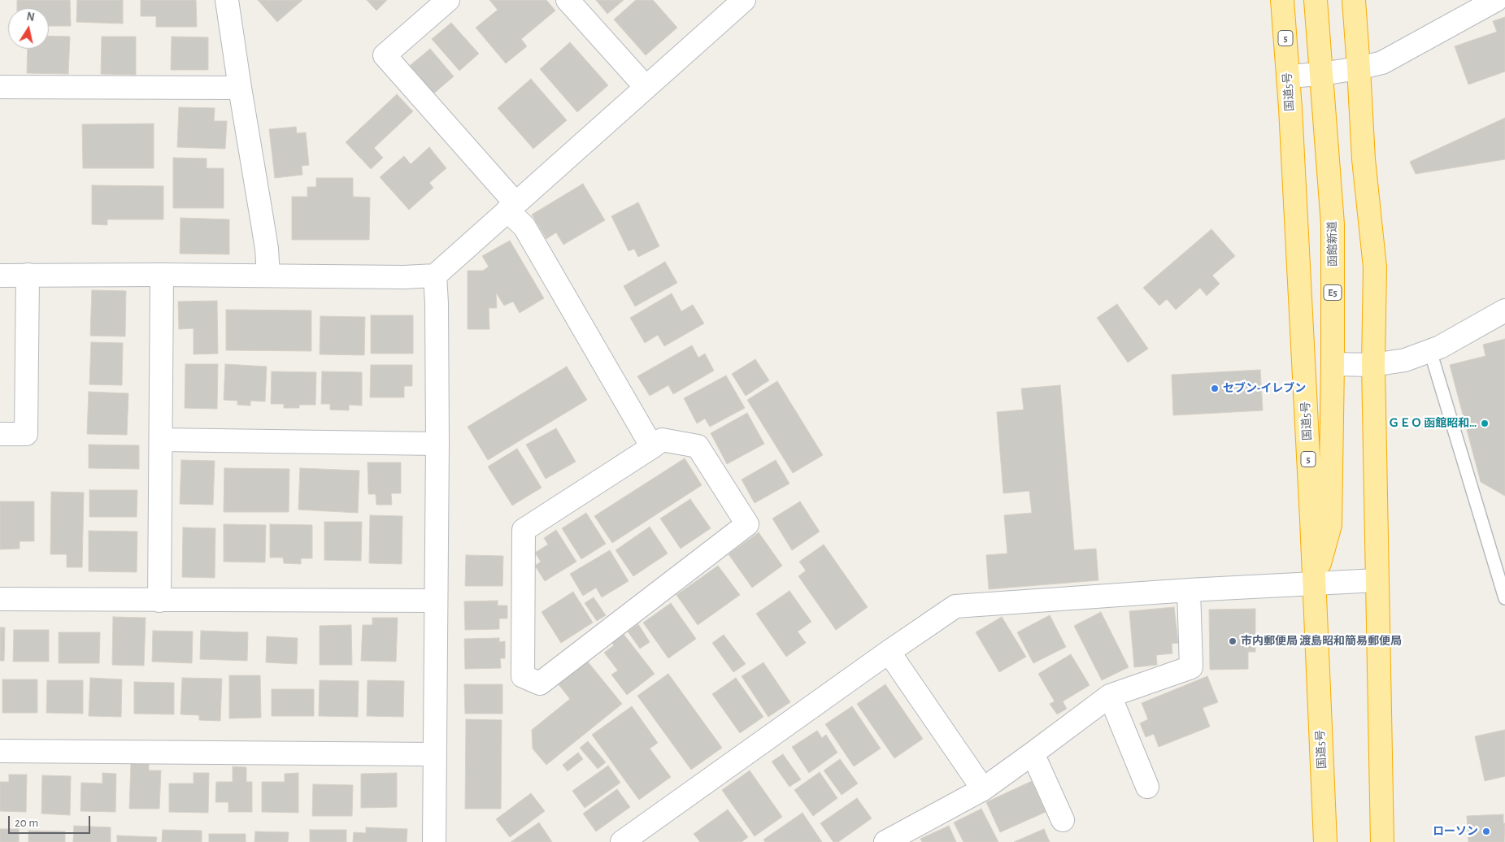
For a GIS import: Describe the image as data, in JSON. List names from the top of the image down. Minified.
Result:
{"streets":{"highway":["5","国道5号","函館新道","E5"]},"crossings":[["国道5号","函館新道"]],"places":["セブン-イレブン","ＧＥＯ 函館昭和…","市内郵便局 渡島昭和簡易郵便局","ローソン"],"scale_bar":"20 m","north":"top"}
